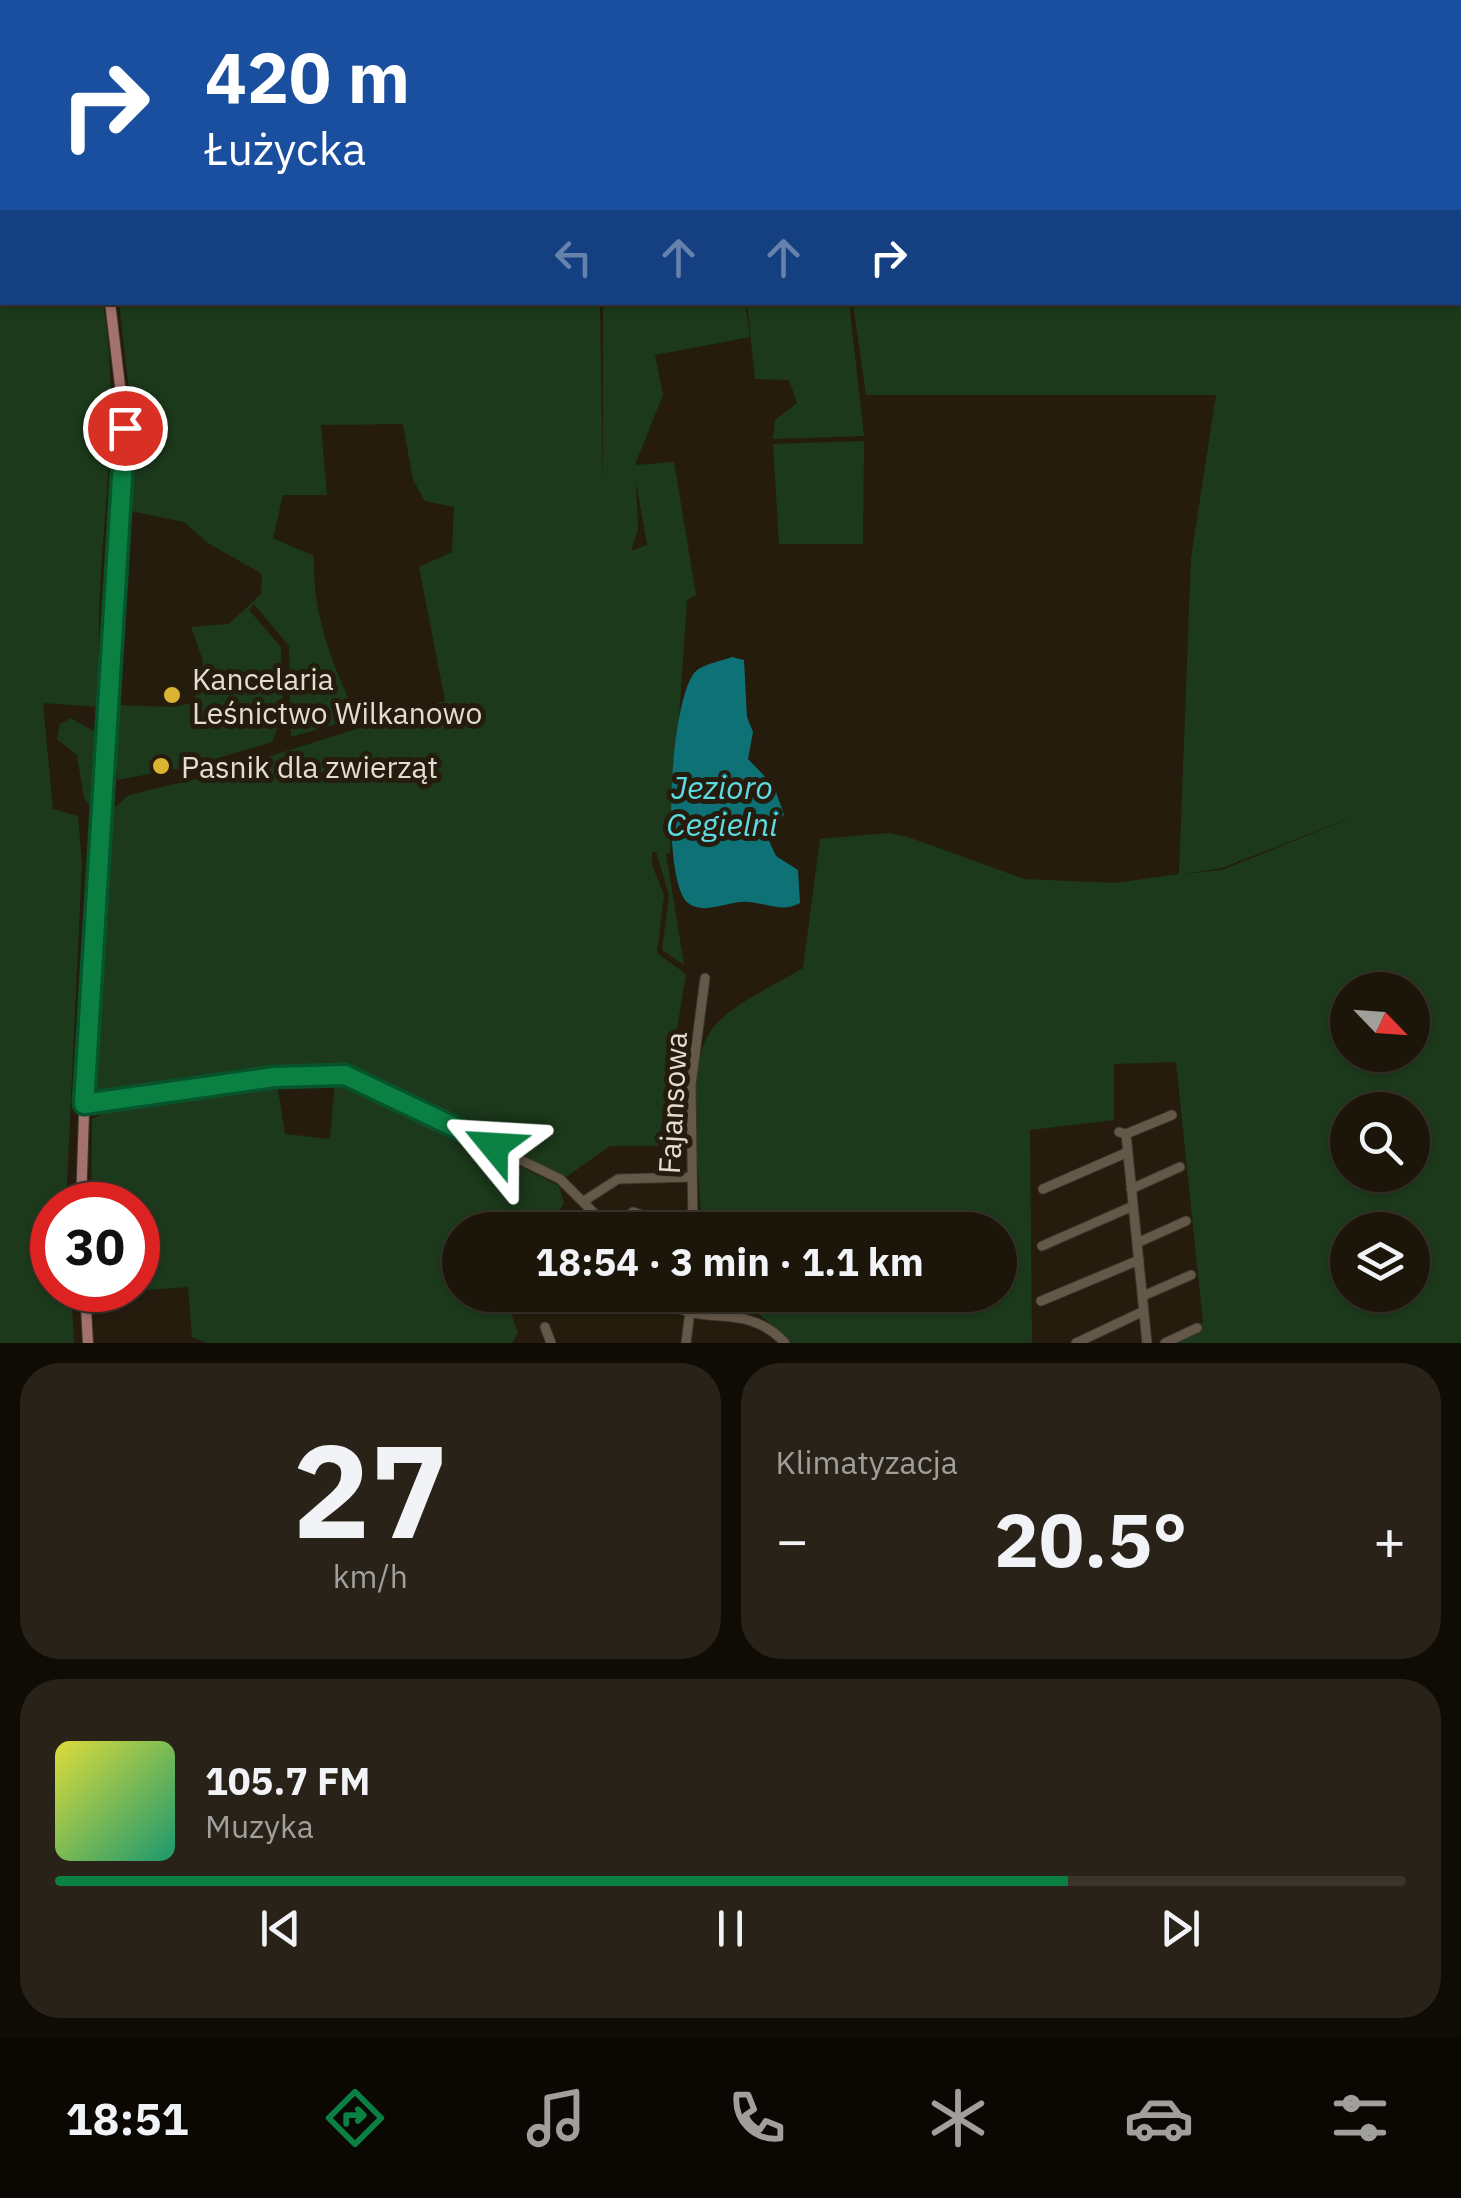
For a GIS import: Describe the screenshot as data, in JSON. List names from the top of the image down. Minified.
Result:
{"streets":{"street":["Fajansowa"]},"water":["Jezioro Cegielni"],"places":["Kancelaria Leśnictwo Wilkanowo","Pasnik dla zwierząt"],"north":"bottom right","page":{"turn":["420 m","Łużycka"],"limit":"30","trip":"18:54 · 3 min · 1.1 km","tile":[["27","km/h"],"Klimatyzacja"],"heat":["−","20.5°","+"],"song":["105.7 FM","Muzyka"],"tabs":"18:51"}}
